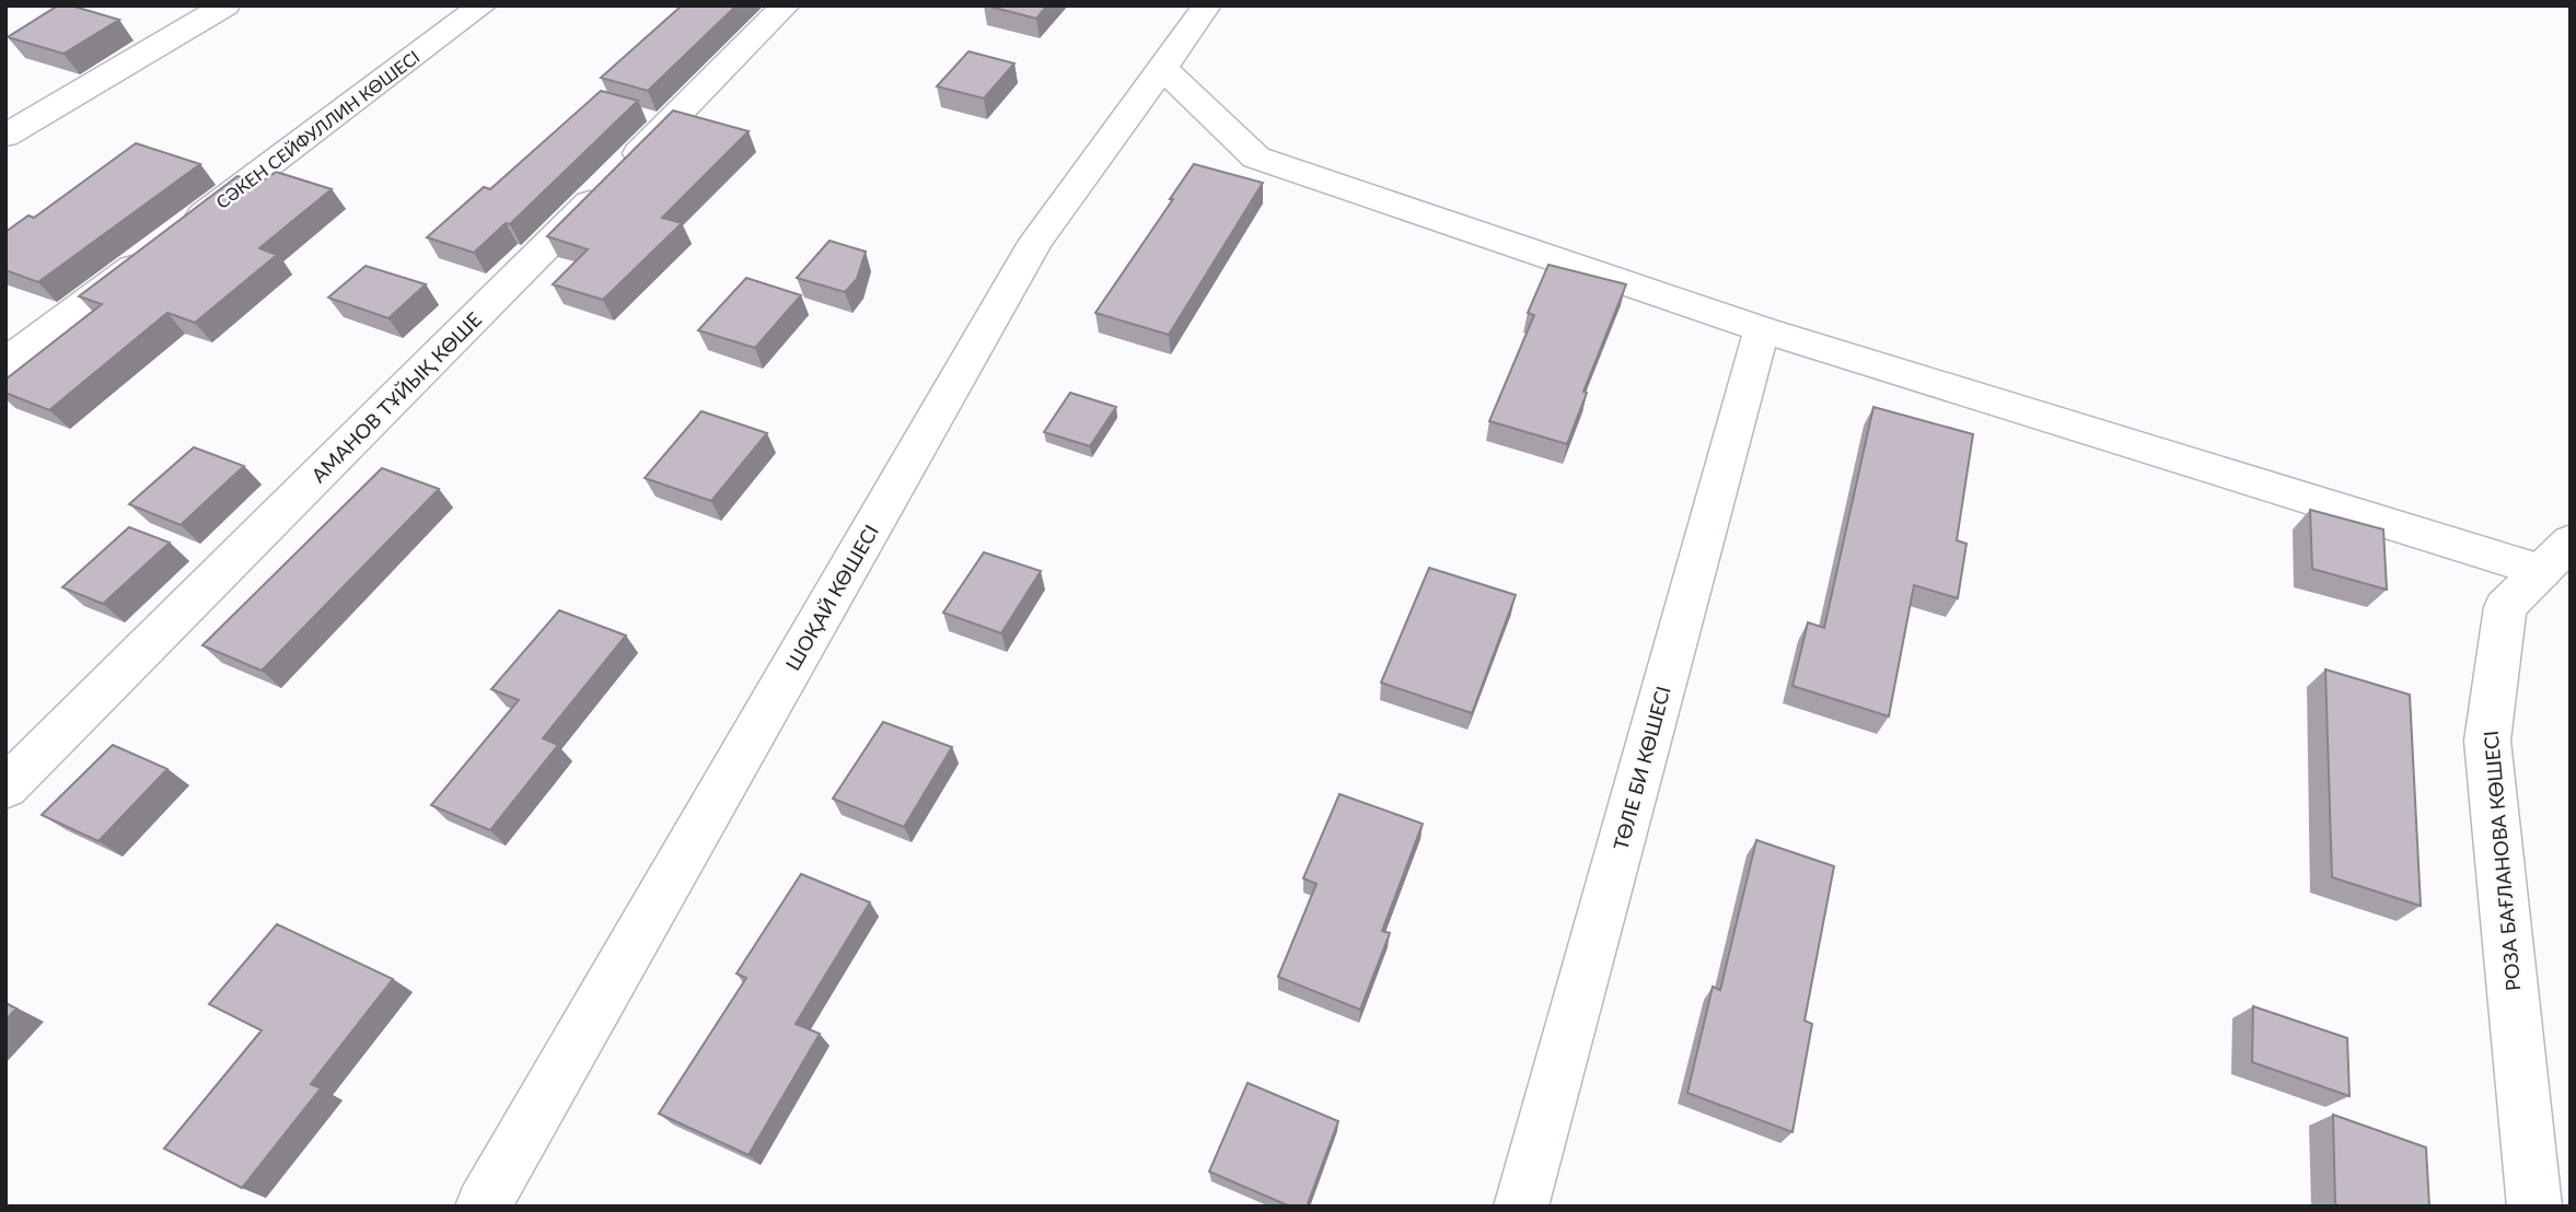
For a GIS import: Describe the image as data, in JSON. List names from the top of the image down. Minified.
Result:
{"streets":{"street":["СӘКЕН СЕЙФУЛЛИН КӨШЕСІ","АМАНОВ ТҰЙЫҚ КӨШЕ","ШОҚАЙ КӨШЕСІ","ТӨЛЕ БИ КӨШЕСІ","РОЗА БАҒЛАНОВА КӨШЕСІ"]}}
